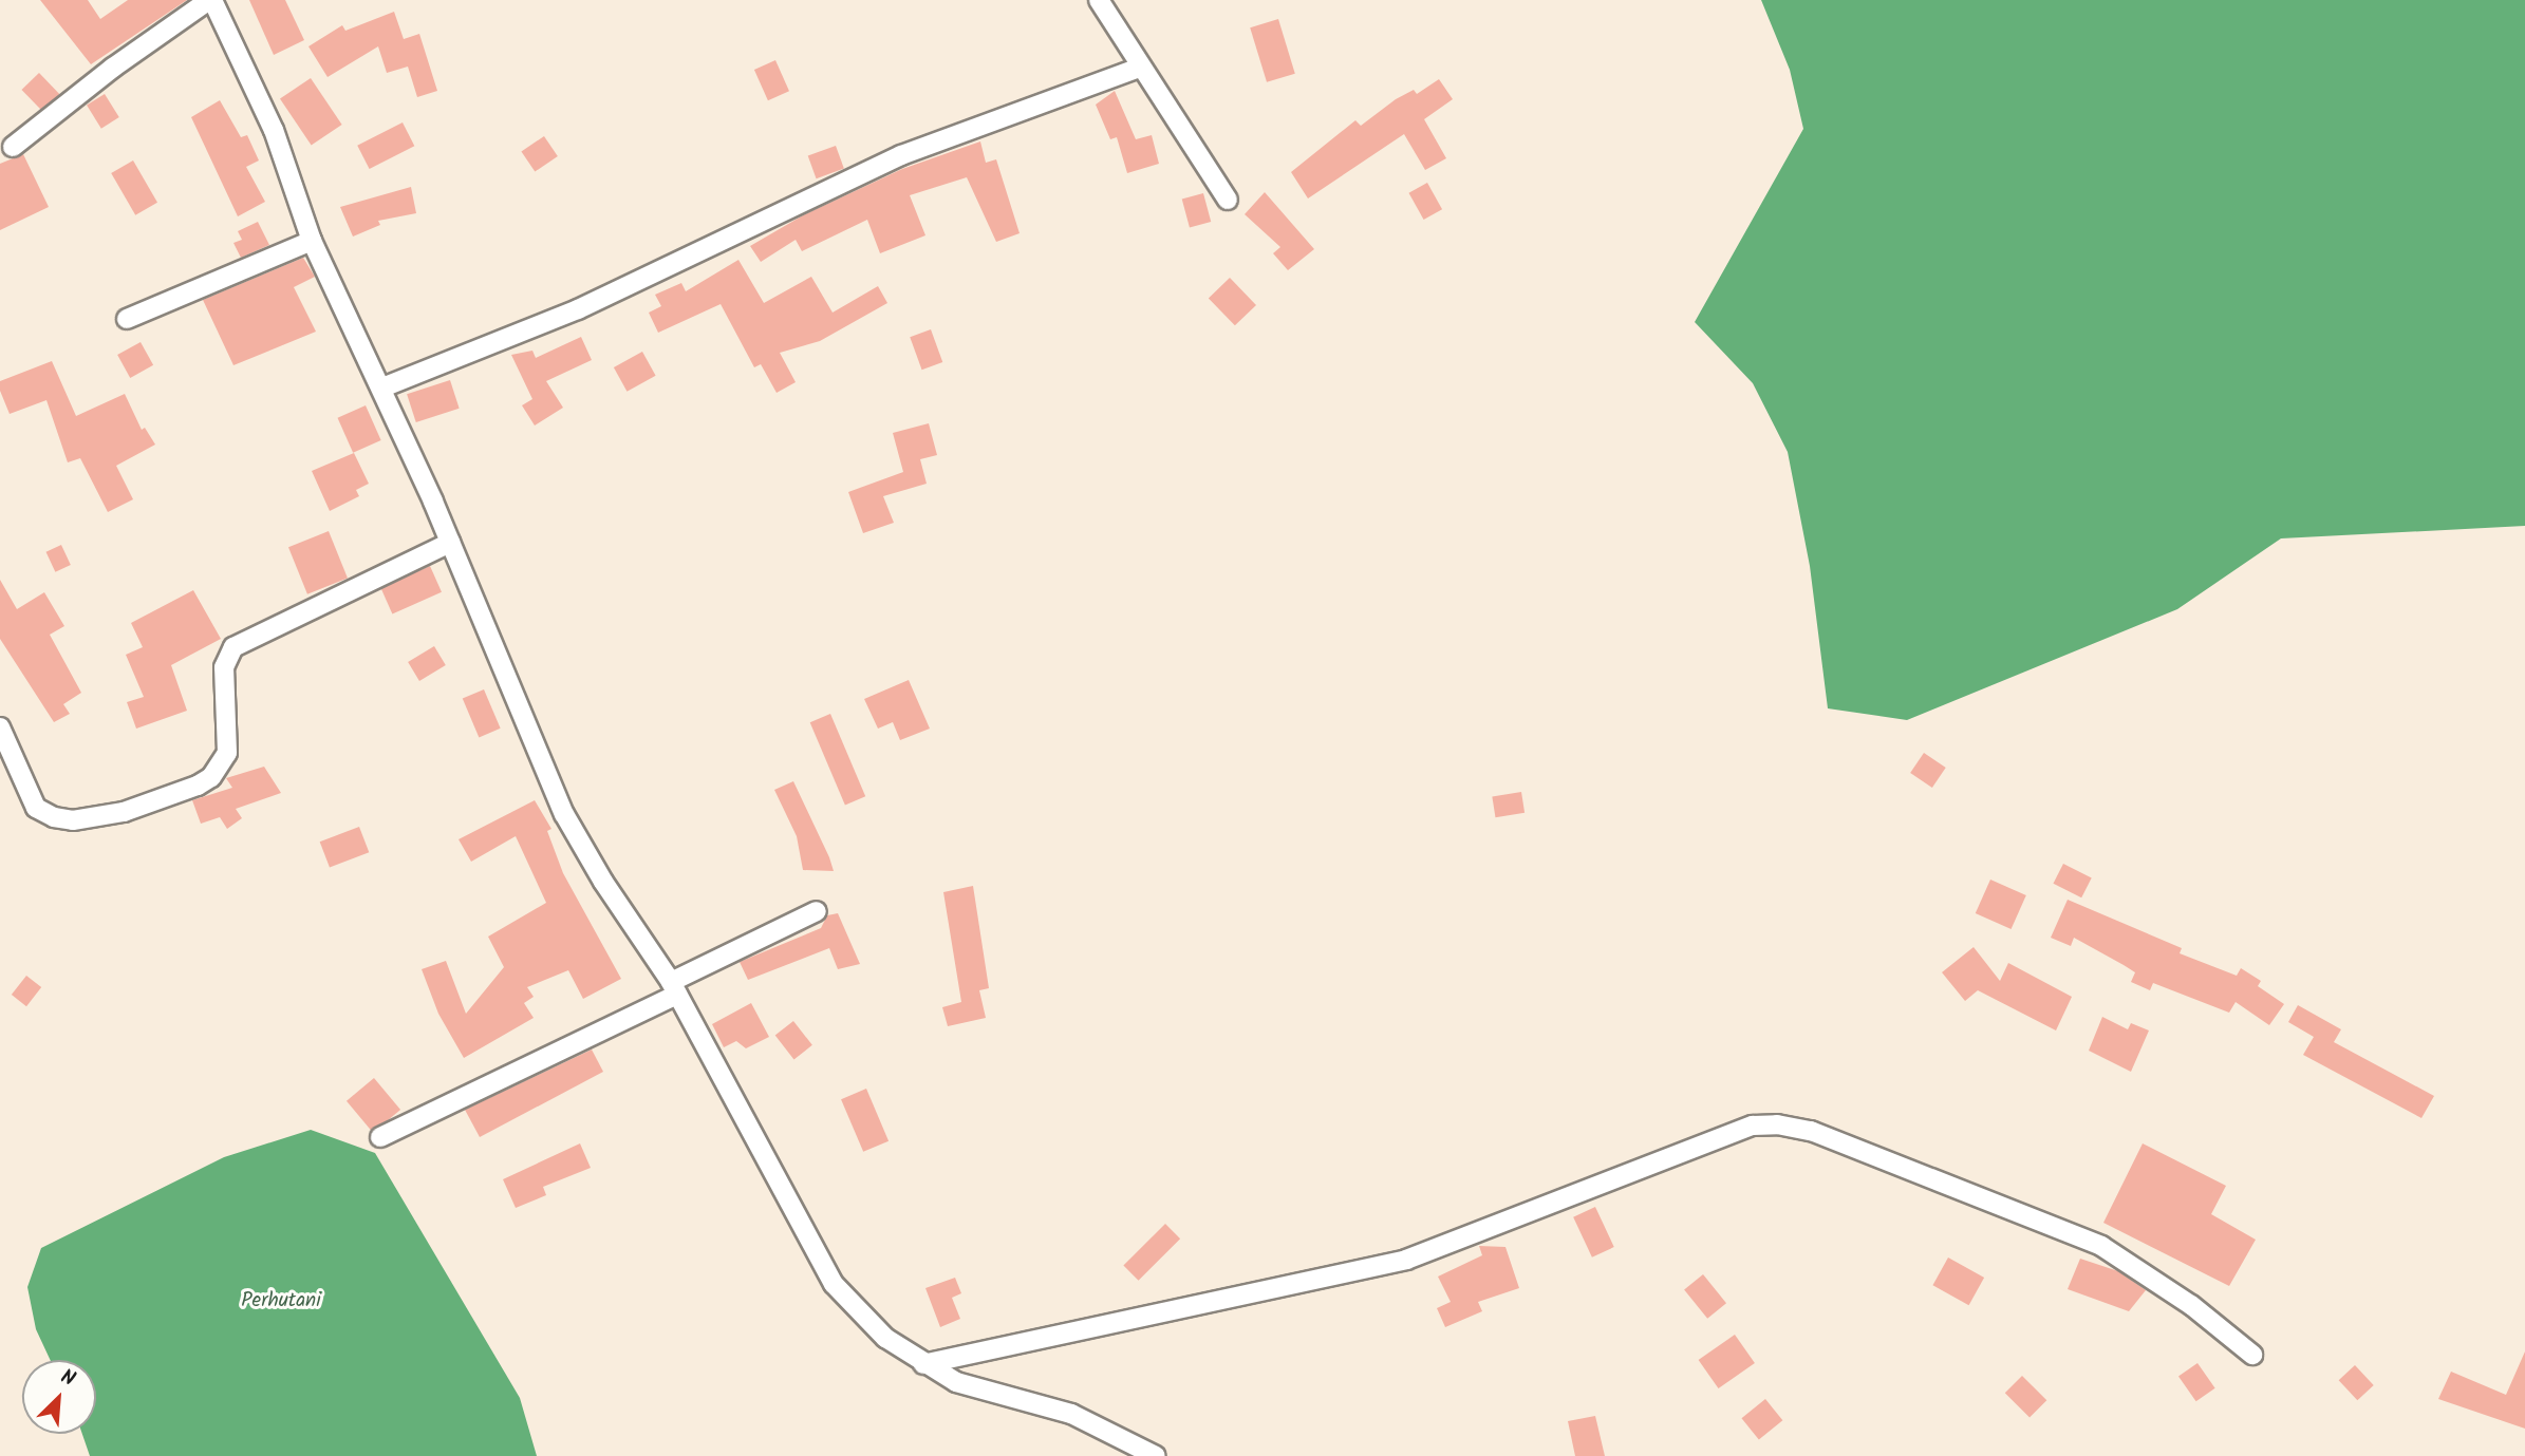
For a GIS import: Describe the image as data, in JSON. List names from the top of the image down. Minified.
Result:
{"parks":["Perhutani"],"north":"top right"}
